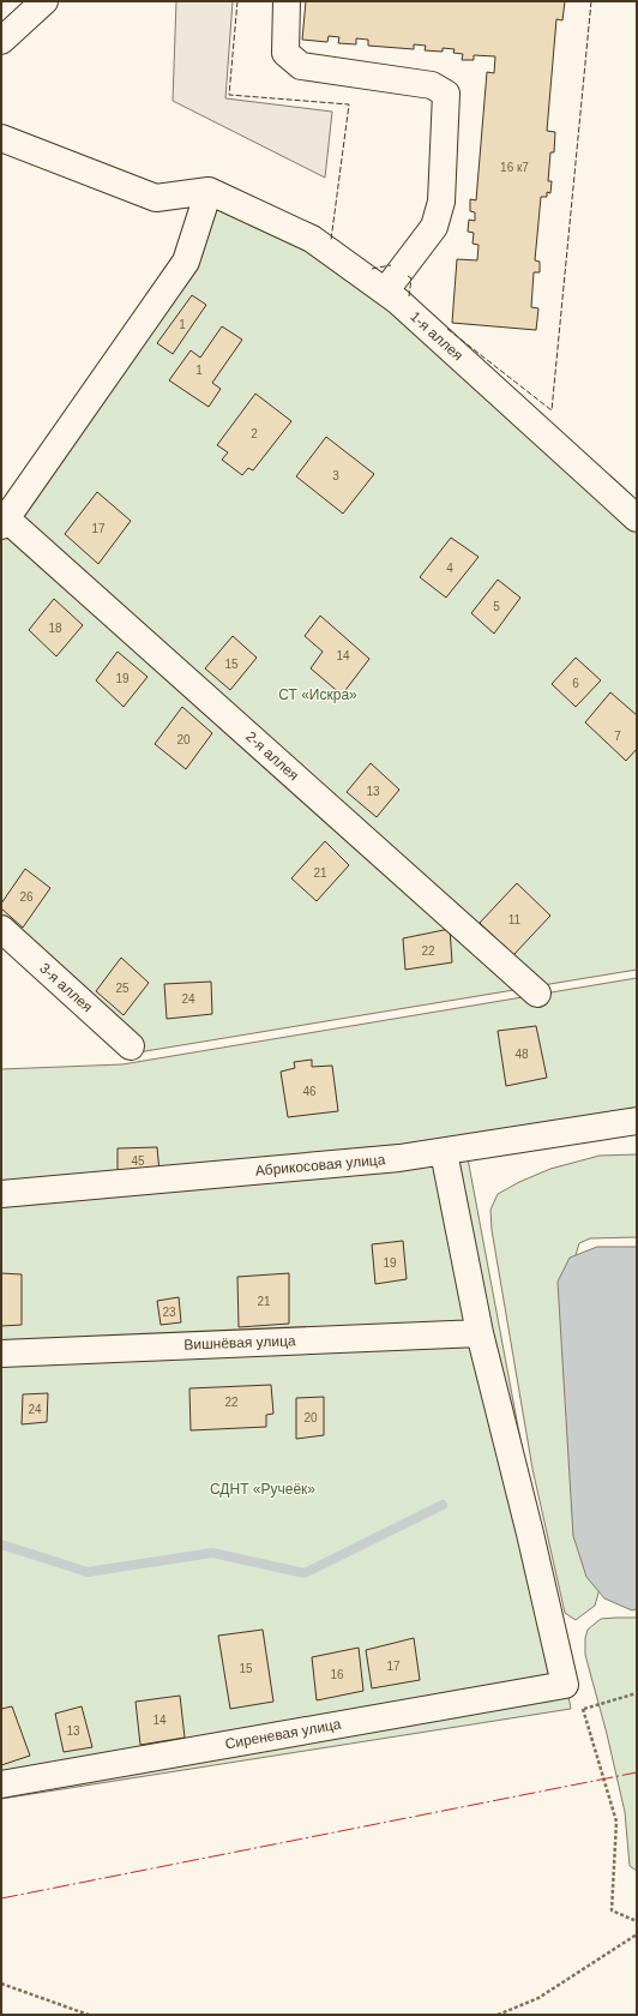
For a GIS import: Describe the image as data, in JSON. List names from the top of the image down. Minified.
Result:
{"streets":{"street":["1-я аллея","2-я аллея","3-я аллея","Абрикосовая улица","Вишнёвая улица","Сиреневая улица"]},"parks":["СТ «Искра»","СДНТ «Ручеёк»"],"house_numbers":["16 к7","1","1","2","3","17","4","5","18","14","15","19","6","7","20","13","21","26","11","22","25","24","48","46","45","19","21","23","22","24","20","17","15","16","14","13"]}
